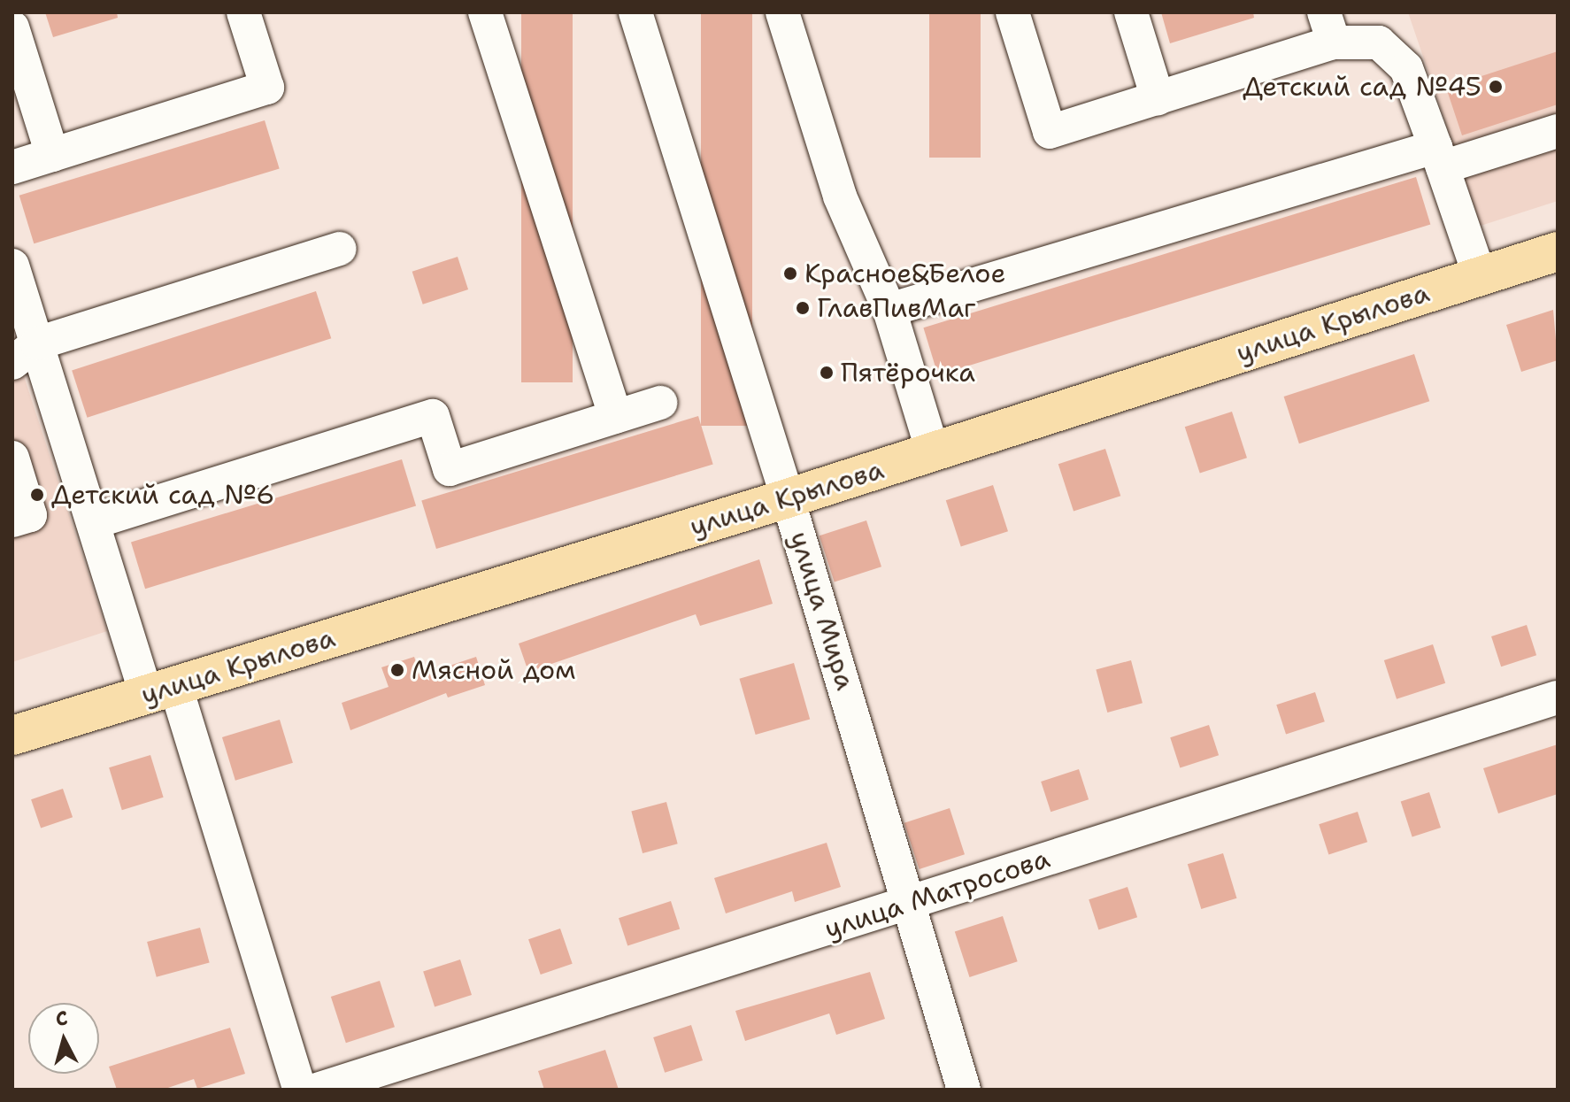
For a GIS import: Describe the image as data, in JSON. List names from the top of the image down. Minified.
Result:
{"streets":{"main road":["улица Крылова"],"street":["улица Мира","улица Матросова"]},"crossings":[["улица Крылова","улица Мира"],["улица Мира","улица Матросова"]],"places":["Детский сад №45","Красное&Белое","ГлавПивМаг","Пятёрочка","Детский сад №6","Мясной дом"],"north":"top"}
